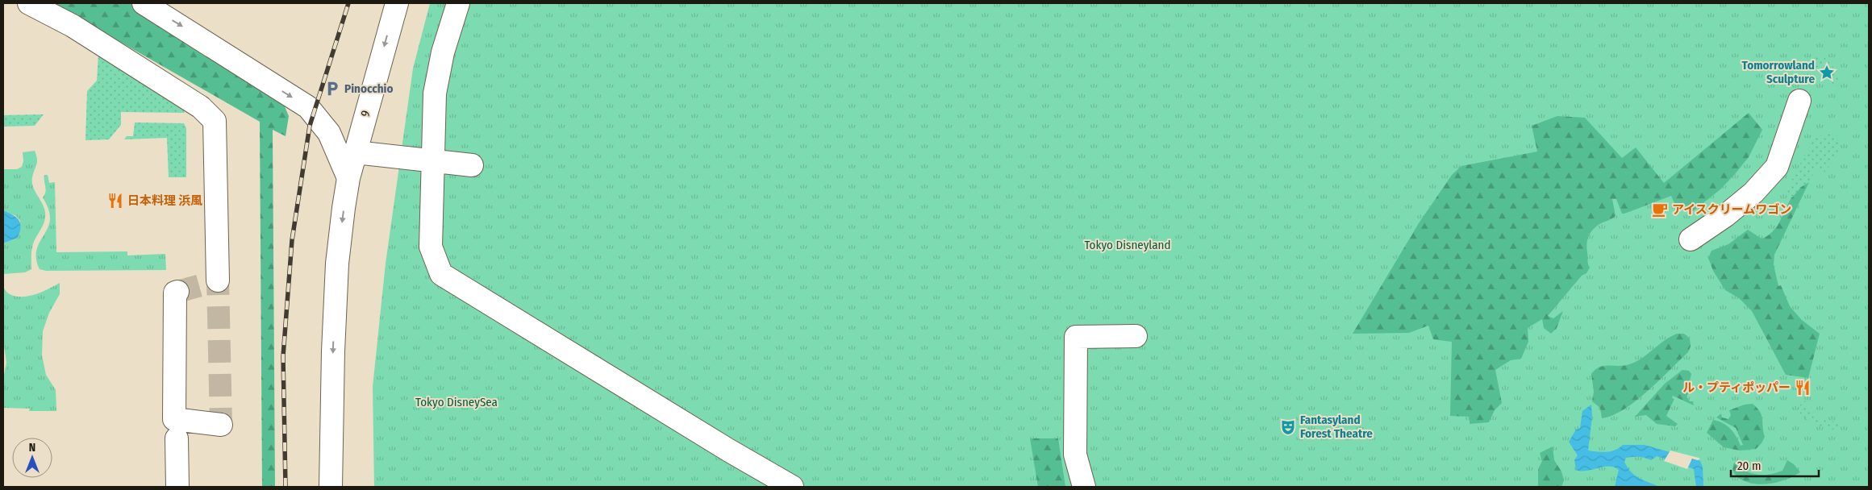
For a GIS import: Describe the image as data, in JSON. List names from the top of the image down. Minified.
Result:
{"streets":{"street":["9"]},"parks":["Tokyo Disneyland","Tokyo DisneySea"],"places":{"place":["Tomorrowland Sculpture"],"parking":["Pinocchio"],"restaurant":["日本料理 浜風","ル・プティポッパー"],"cafe":["アイスクリームワゴン"],"theatre":["Fantasyland Forest Theatre"]},"scale_bar":"20 m","north":"top"}
